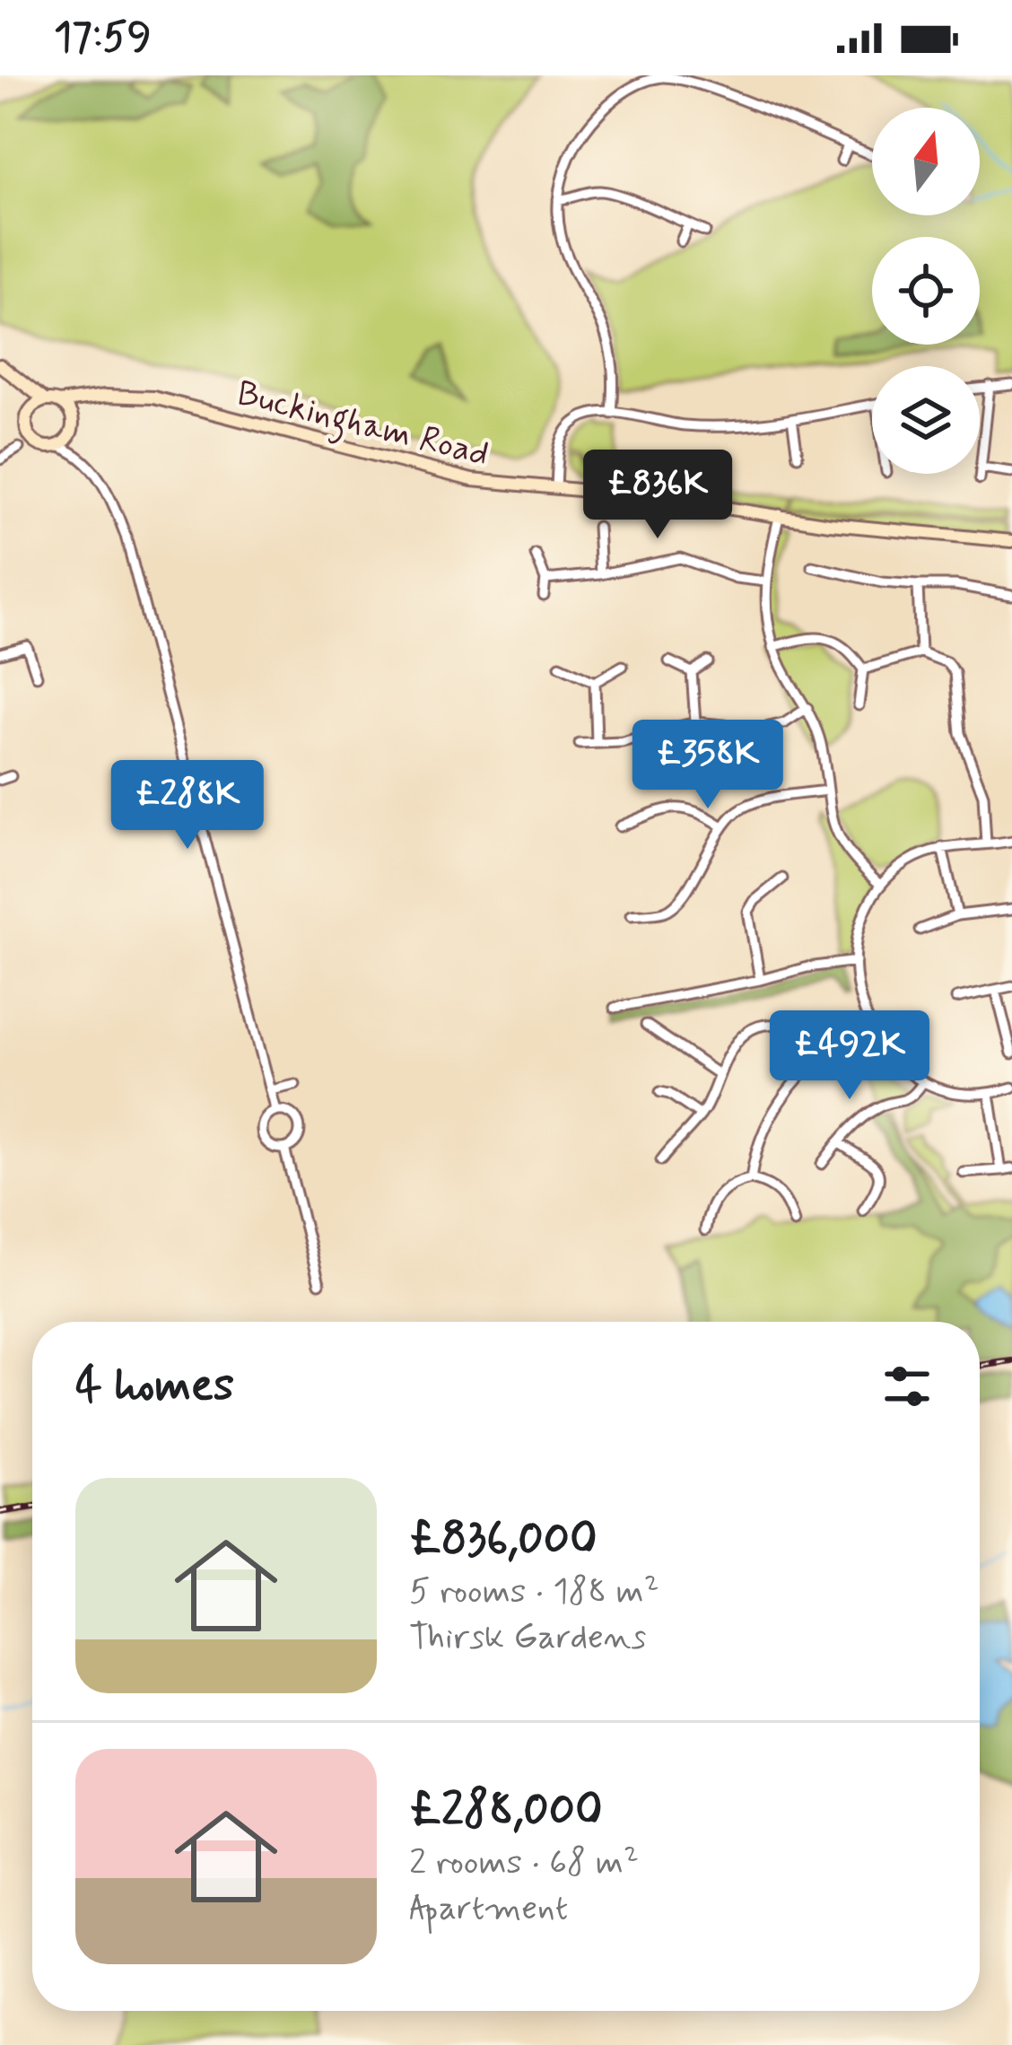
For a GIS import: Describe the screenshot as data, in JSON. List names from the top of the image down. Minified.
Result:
{"streets":{"main road":["Buckingham Road"]},"north":"top","page":{"status":"17:59","price":["£836K","£358K","£288K","£492K"],"heading":"4 homes","list":[{"name":"£836,000","note":"5 rooms · 188 m² · Thirsk Gardens"},{"name":"£288,000","note":"2 rooms · 68 m² · Apartment"}]}}
